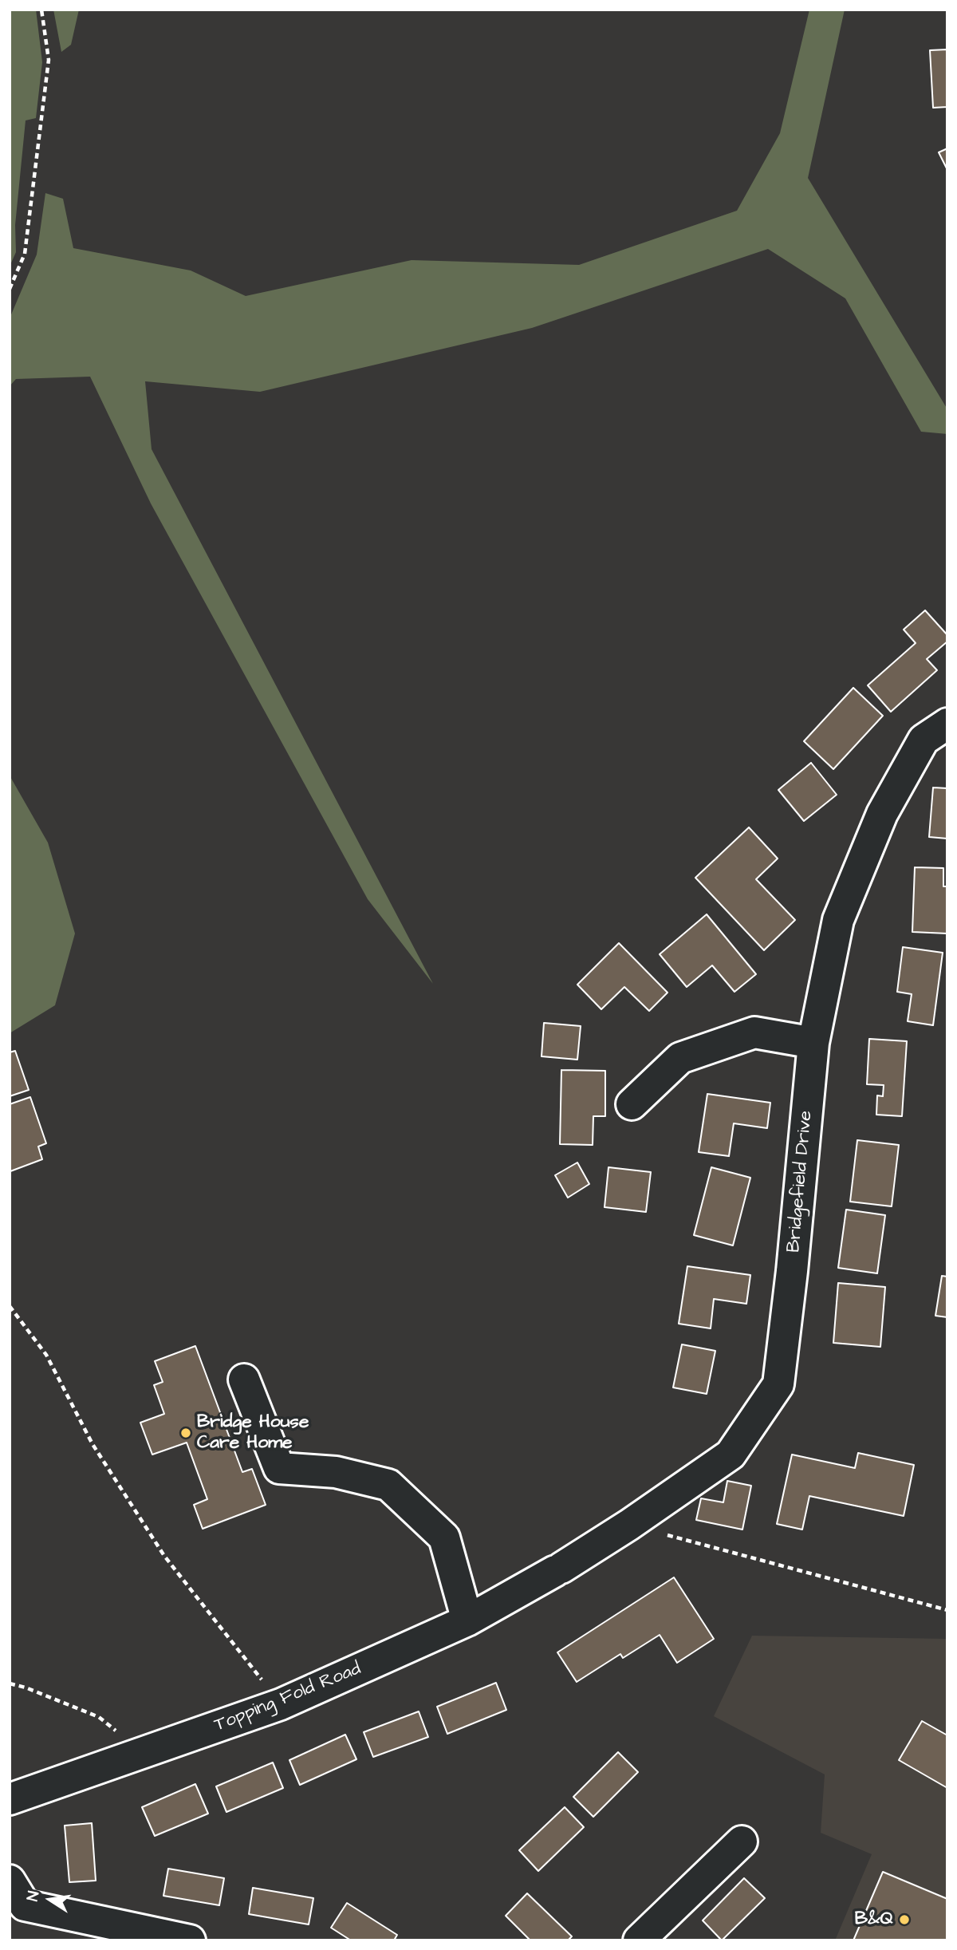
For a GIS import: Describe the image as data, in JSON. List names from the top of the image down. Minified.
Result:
{"streets":{"street":["Bridgefield Drive","Topping Fold Road"]},"crossings":[["Bridgefield Drive","Topping Fold Road"]],"places":["Bridge House Care Home","B&Q"],"north":"left"}
